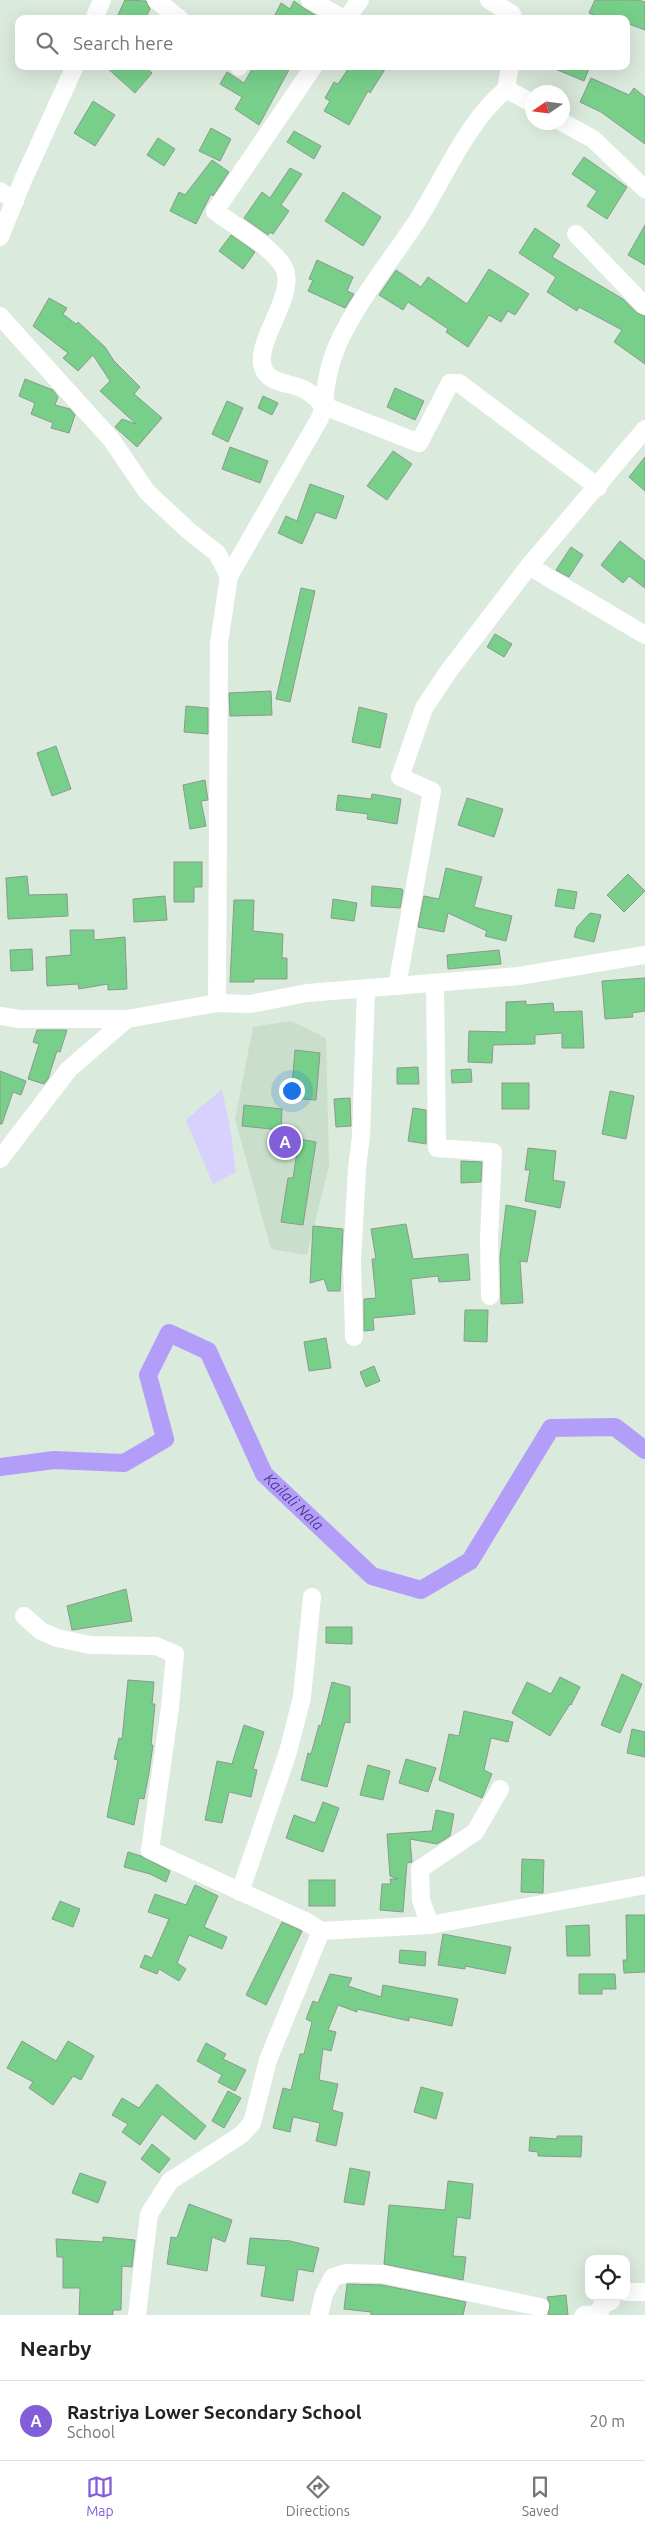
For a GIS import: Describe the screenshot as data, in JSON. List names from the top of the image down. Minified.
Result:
{"water":["Kailali Nala"],"north":"left","page":{"search":"Search here","pins":"A","heading":"Nearby","list":[{"mark":"A","name":"Rastriya Lower Secondary School","note":"School","value":"20 m"}],"nav":["Map","Directions","Saved"]}}
